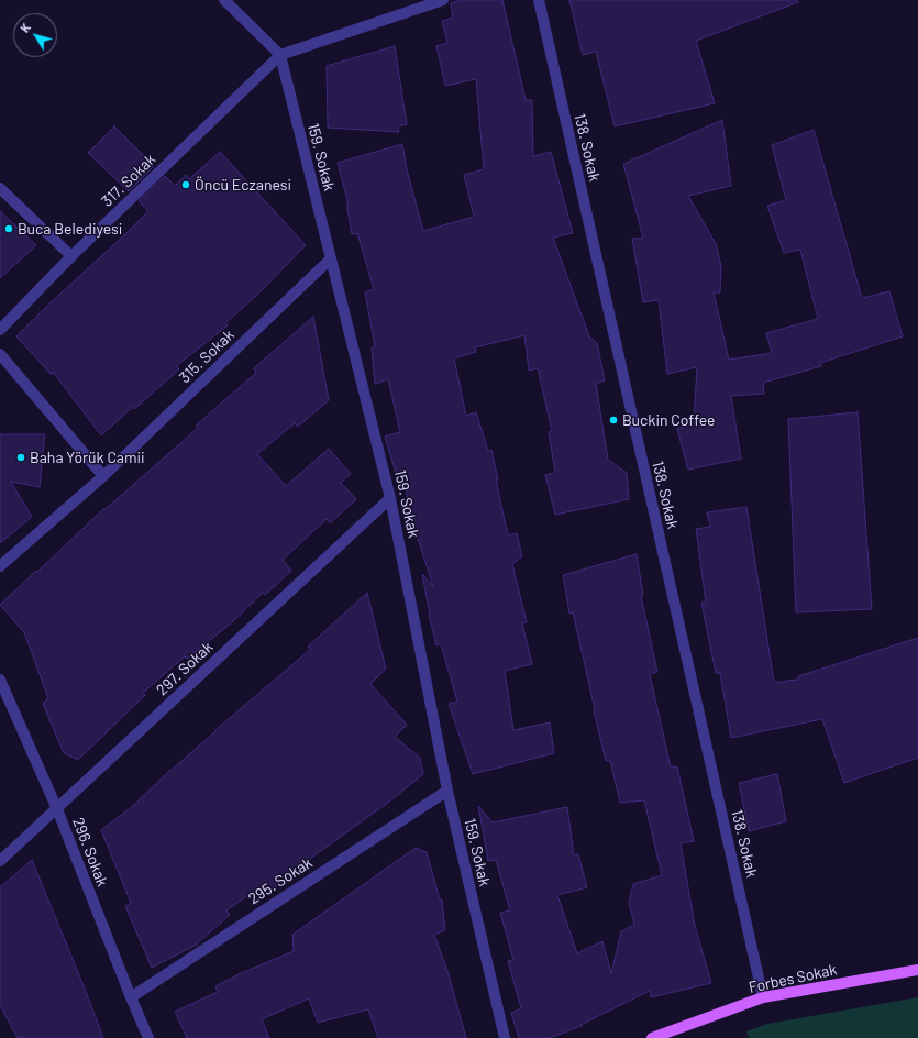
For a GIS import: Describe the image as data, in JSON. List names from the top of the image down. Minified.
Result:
{"streets":{"main road":["Forbes Sokak"],"street":["138. Sokak","159. Sokak","317. Sokak","315. Sokak","297. Sokak","296. Sokak","295. Sokak"]},"crossings":[["138. Sokak","Forbes Sokak"],["159. Sokak","317. Sokak"],["159. Sokak","315. Sokak"],["159. Sokak","297. Sokak"],["159. Sokak","295. Sokak"],["297. Sokak","296. Sokak"],["296. Sokak","295. Sokak"]],"places":["Öncü Eczanesi","Buca Belediyesi","Buckin Coffee","Baha Yörük Camii"],"north":"top left"}
